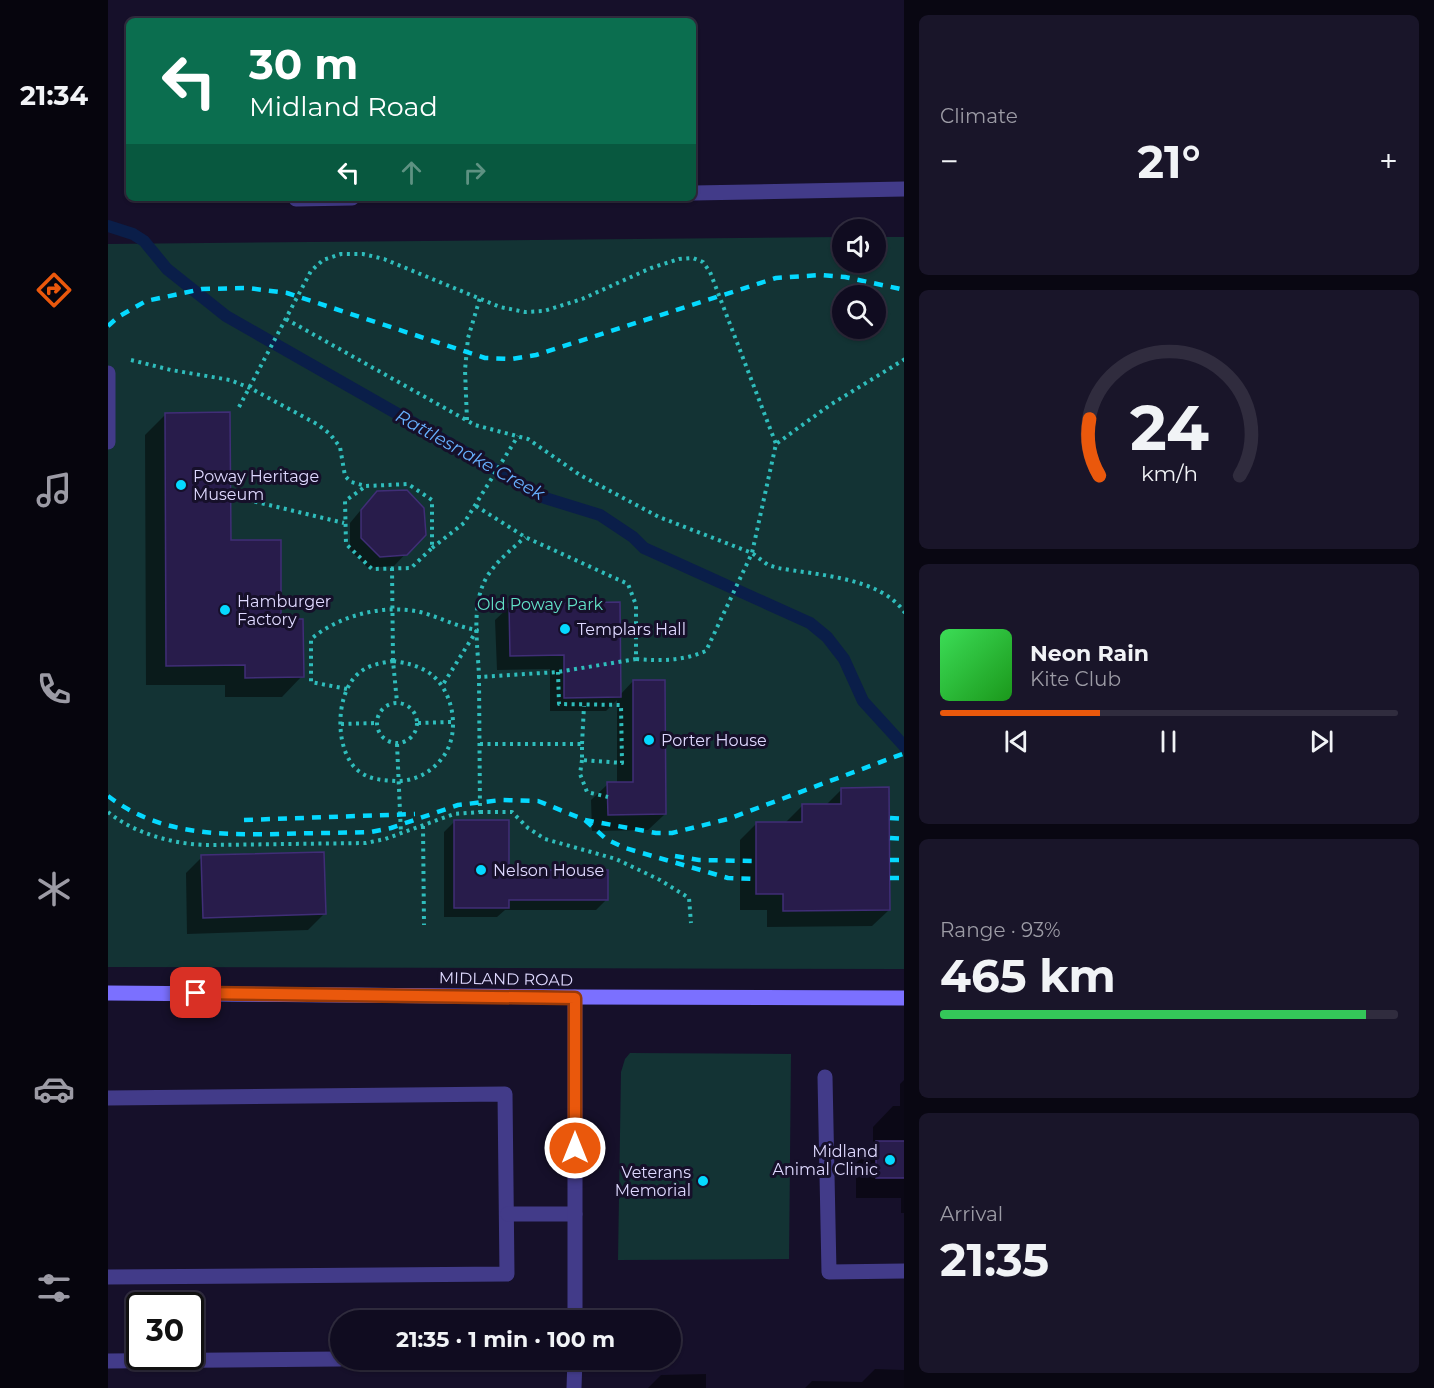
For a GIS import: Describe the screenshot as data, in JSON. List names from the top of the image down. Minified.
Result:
{"streets":{"main road":["MIDLAND ROAD"]},"water":["Rattlesnake Creek"],"parks":["Old Poway Park"],"places":["Poway Heritage Museum","Hamburger Factory","Templars Hall","Porter House","Nelson House","Midland Animal Clinic","Veterans Memorial"],"page":{"tabs":"21:34","tile":["Climate",["Range · 93%","465 km"],["Arrival","21:35"]],"turn":["30 m","Midland Road"],"heat":["−","21°","+"],"song":["Neon Rain","Kite Club"],"limit":"30","trip":"21:35 · 1 min · 100 m","gauge":["24","km/h"]}}
